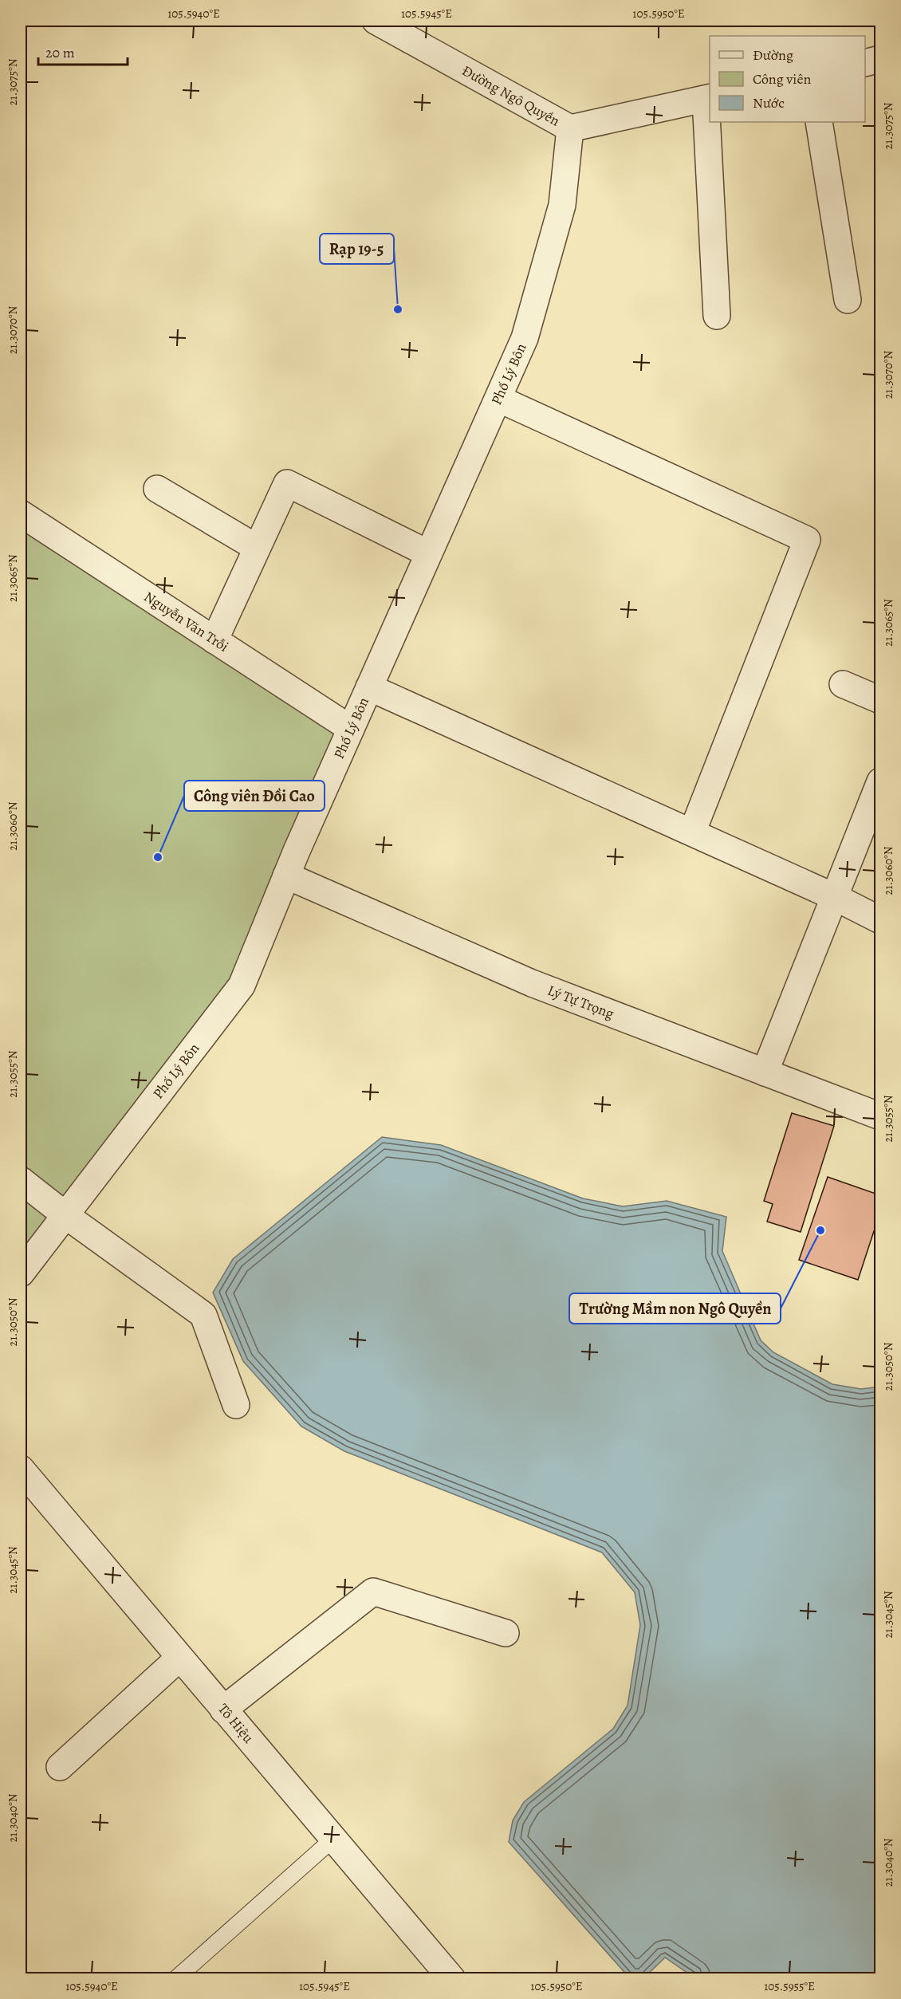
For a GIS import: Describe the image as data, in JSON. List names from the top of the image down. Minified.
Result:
{"streets":{"street":["Đường Ngô Quyền","Phố Lý Bôn","Nguyễn Văn Trỗi","Lý Tự Trọng","Tô Hiệu"]},"crossings":[["Đường Ngô Quyền","Phố Lý Bôn"],["Phố Lý Bôn","Nguyễn Văn Trỗi"],["Phố Lý Bôn","Lý Tự Trọng"]],"places":["Rạp 19-5","Công viên Đồi Cao","Trường Mầm non Ngô Quyền"],"legend":["Đường","Công viên","Nước"],"scale_bar":"20 m","coordinates":["105.5940°E","105.5945°E","105.5950°E","21.3075°N","21.3070°N","21.3065°N","21.3060°N","21.3055°N","21.3050°N","21.3045°N","21.3040°N","105.5955°E"]}
